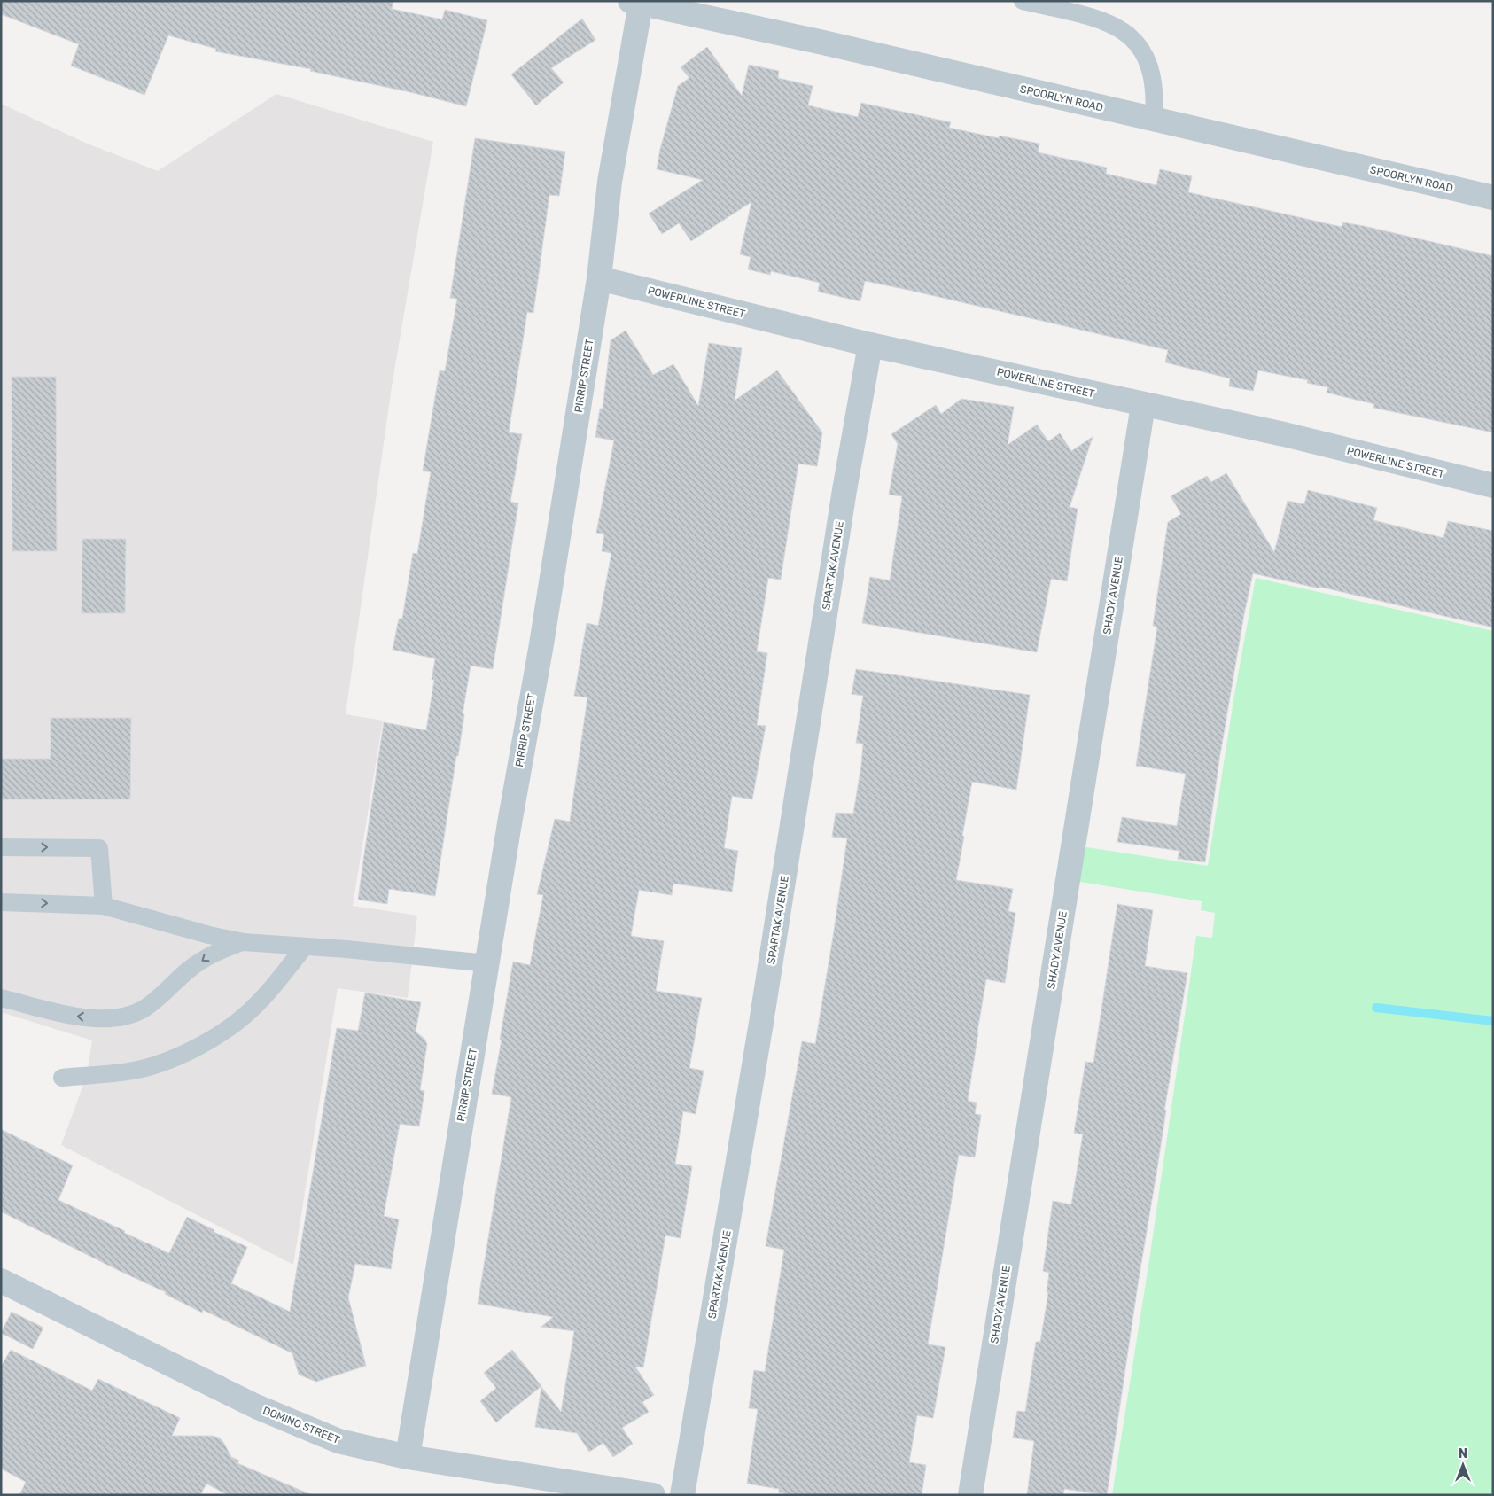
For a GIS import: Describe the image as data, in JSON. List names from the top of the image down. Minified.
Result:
{"streets":{"street":["SPOORLYN ROAD","POWERLINE STREET","PIRRIP STREET","SPARTAK AVENUE","SHADY AVENUE","DOMINO STREET"]},"crossings":[["SPOORLYN ROAD","PIRRIP STREET"],["POWERLINE STREET","PIRRIP STREET"],["POWERLINE STREET","SPARTAK AVENUE"],["POWERLINE STREET","SHADY AVENUE"],["PIRRIP STREET","DOMINO STREET"]],"north":"top"}
